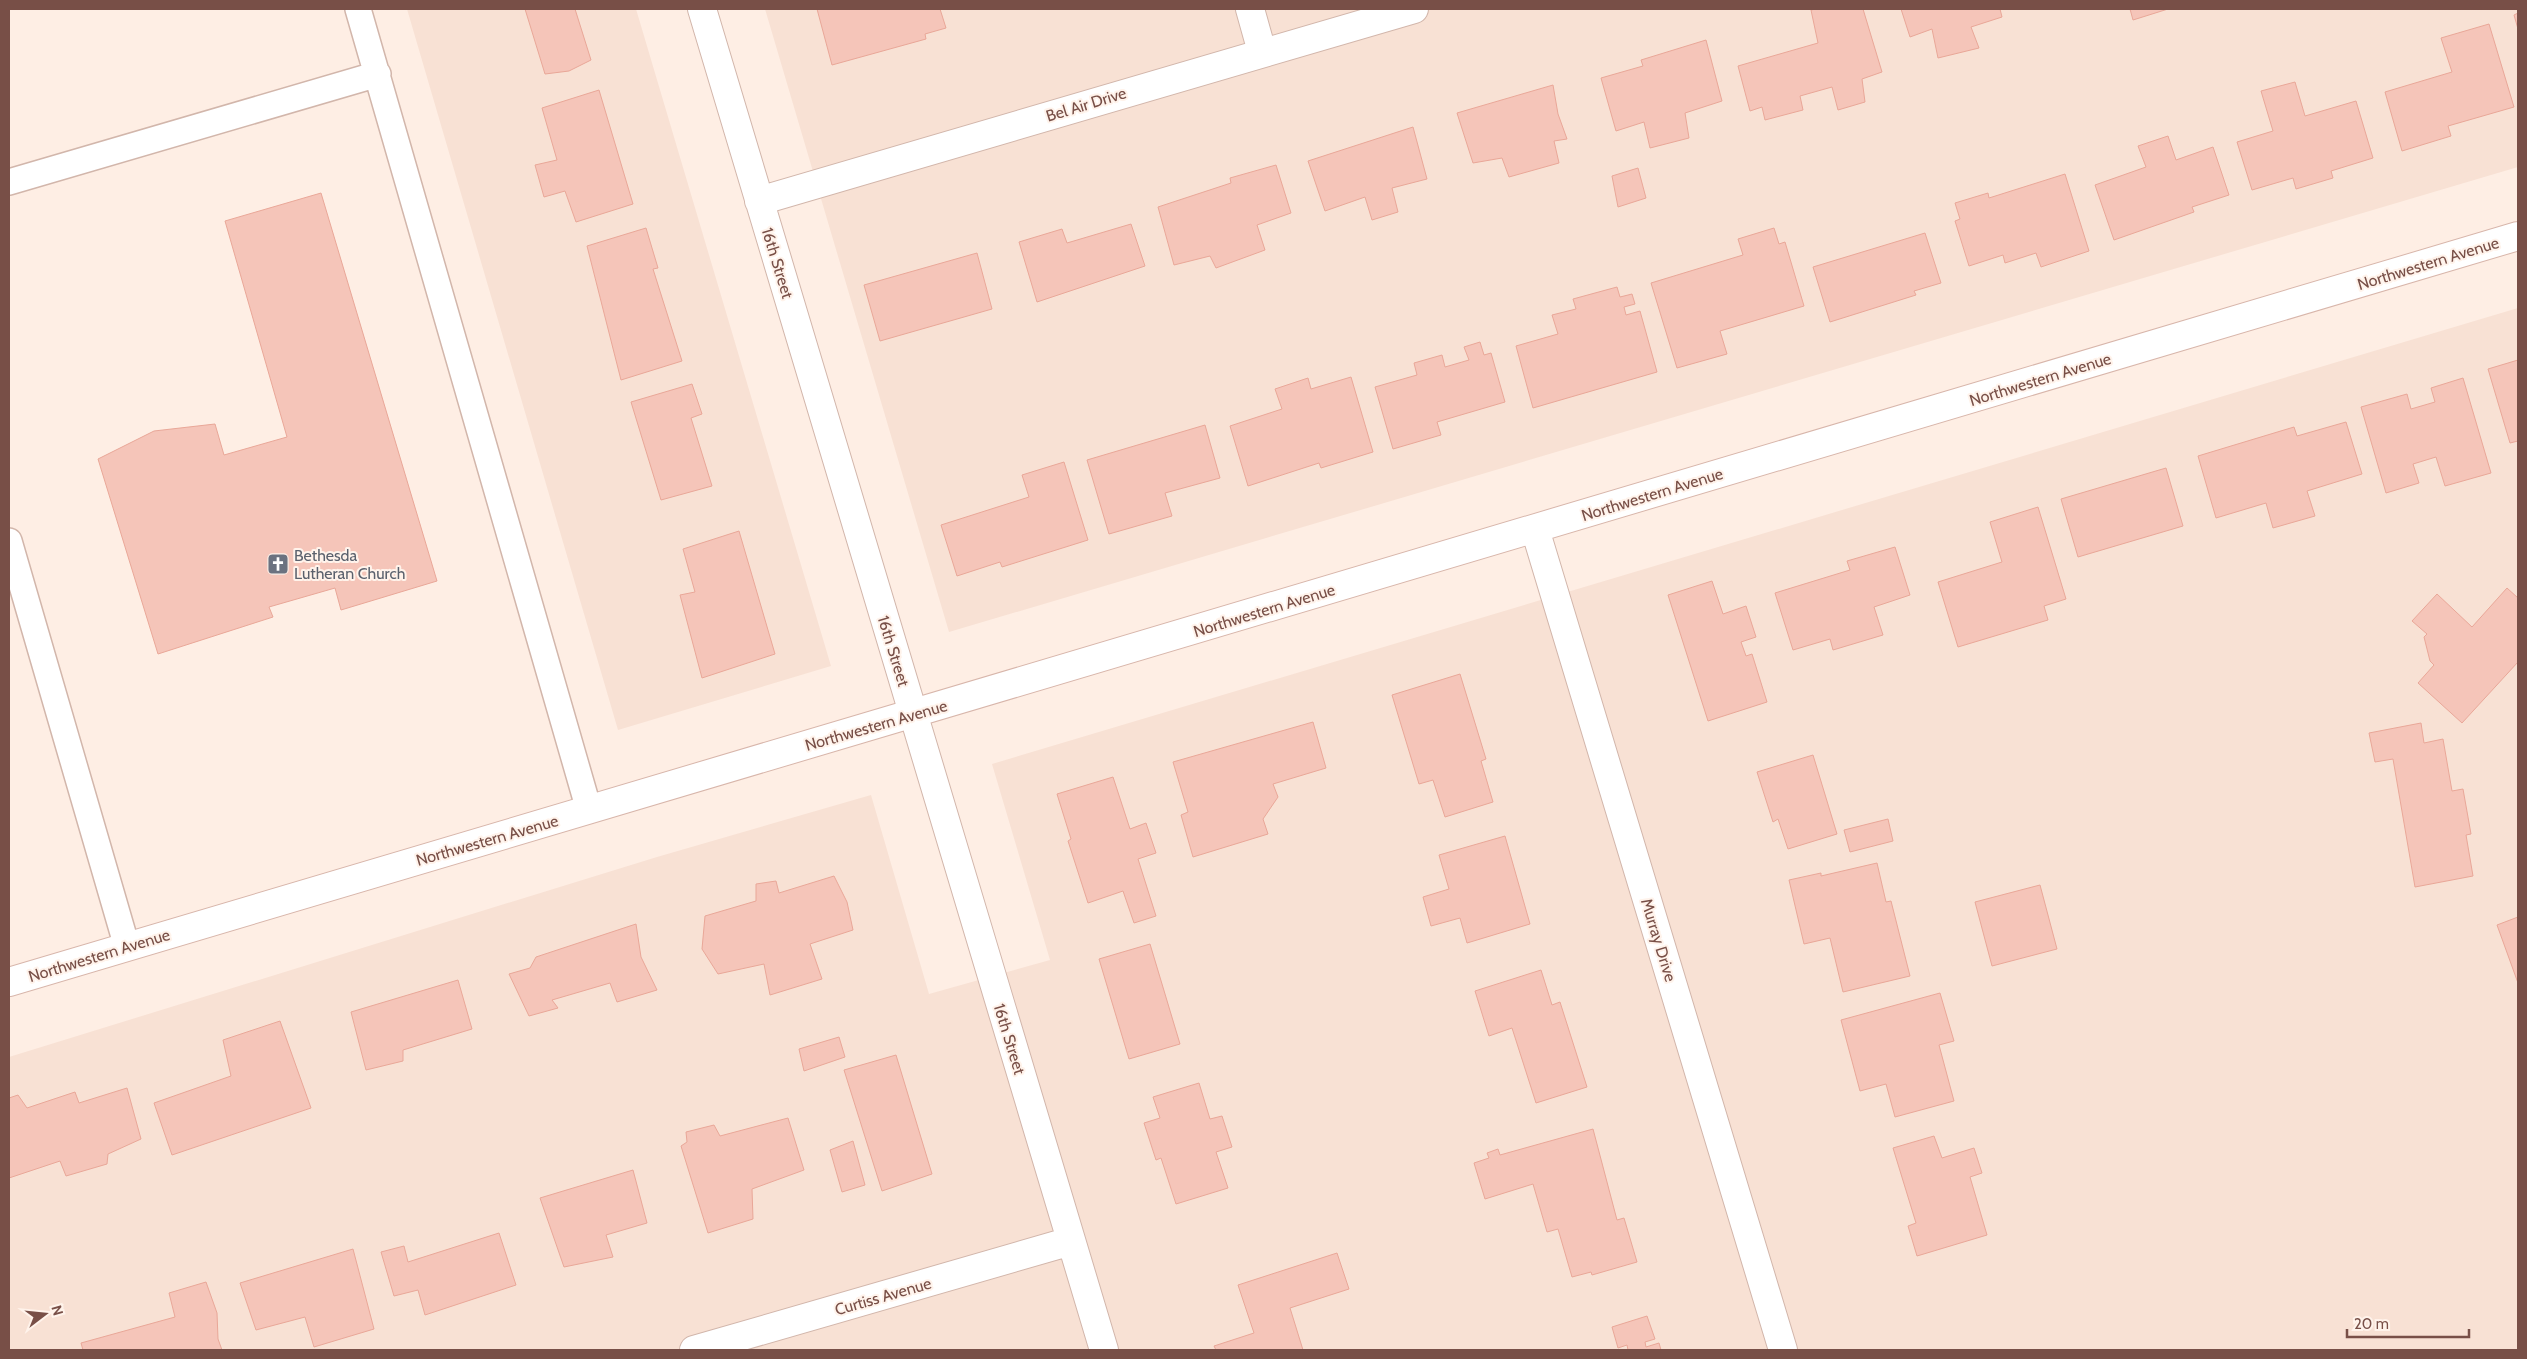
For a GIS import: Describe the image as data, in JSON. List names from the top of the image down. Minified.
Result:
{"streets":{"street":["Bel Air Drive","16th Street","Northwestern Avenue","Murray Drive","Curtiss Avenue"]},"crossings":[["Bel Air Drive","16th Street"],["16th Street","Northwestern Avenue"],["16th Street","Curtiss Avenue"],["Northwestern Avenue","Murray Drive"]],"places":{"church":["Bethesda Lutheran Church"]},"scale_bar":"20 m","north":"right"}
